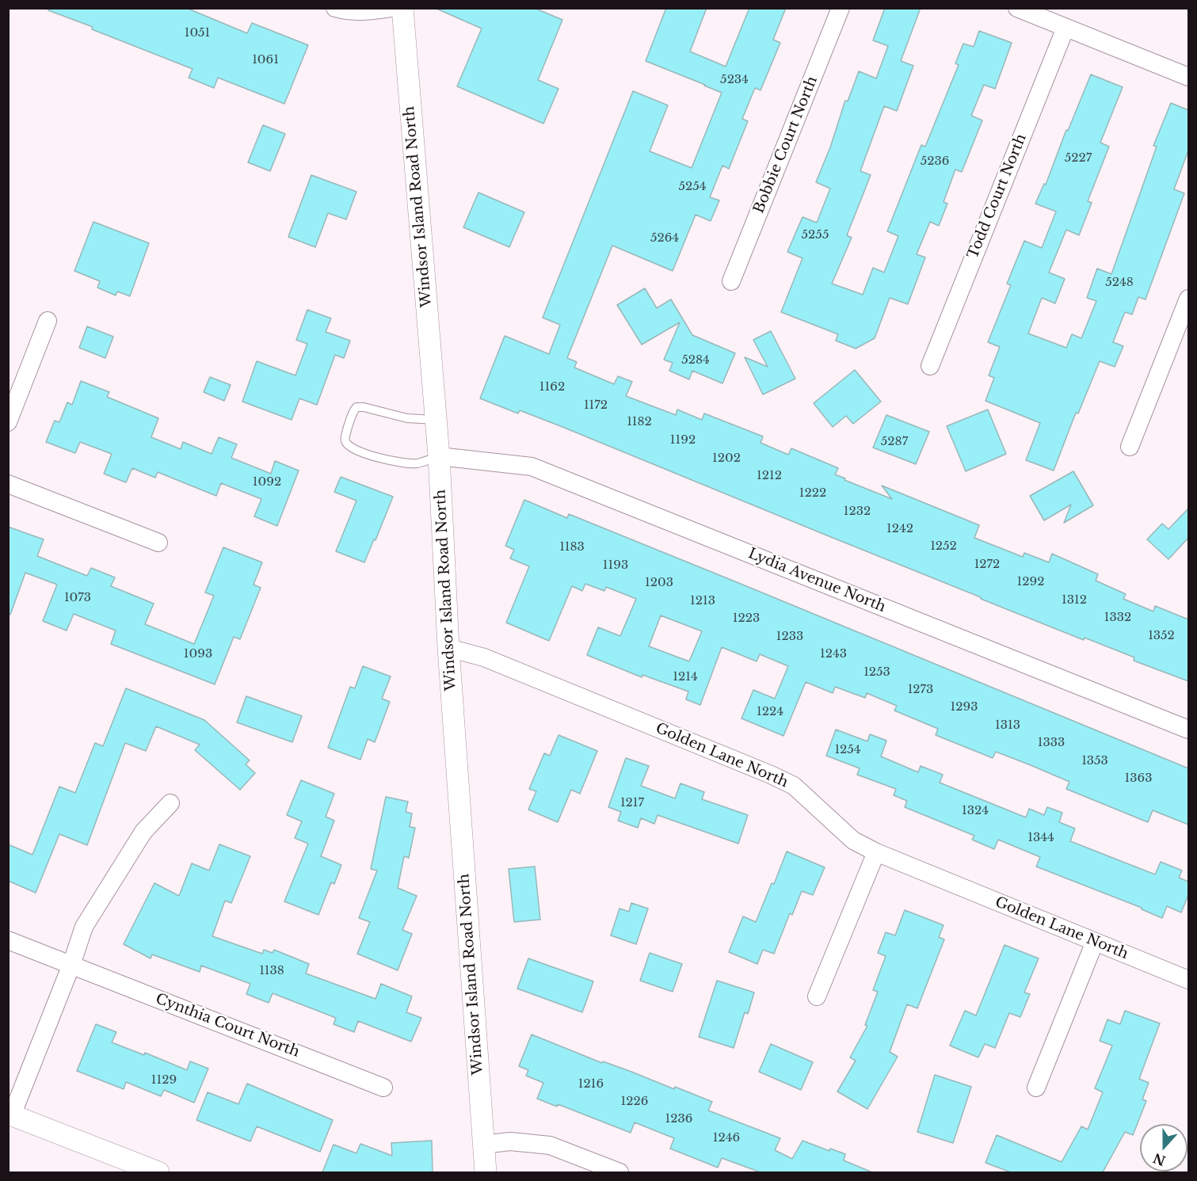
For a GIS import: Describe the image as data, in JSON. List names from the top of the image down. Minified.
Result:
{"streets":{"street":["Bobbie Court North","Todd Court North","Windsor Island Road North","Lydia Avenue North","Golden Lane North","Cynthia Court North"]},"crossings":[["Windsor Island Road North","Lydia Avenue North"],["Windsor Island Road North","Golden Lane North"]],"house_numbers":["1051","1061","5234","5227","5236","5254","5255","5264","5248","5284","1162","1172","1182","1192","5287","1202","1212","1092","1222","1232","1242","1252","1183","1272","1193","1292","1203","1073","1312","1213","1332","1223","1352","1233","1093","1243","1253","1214","1273","1293","1224","1313","1333","1254","1353","1363","1217","1324","1344","1138","1129","1216","1226","1236","1246"],"north":"bottom"}
